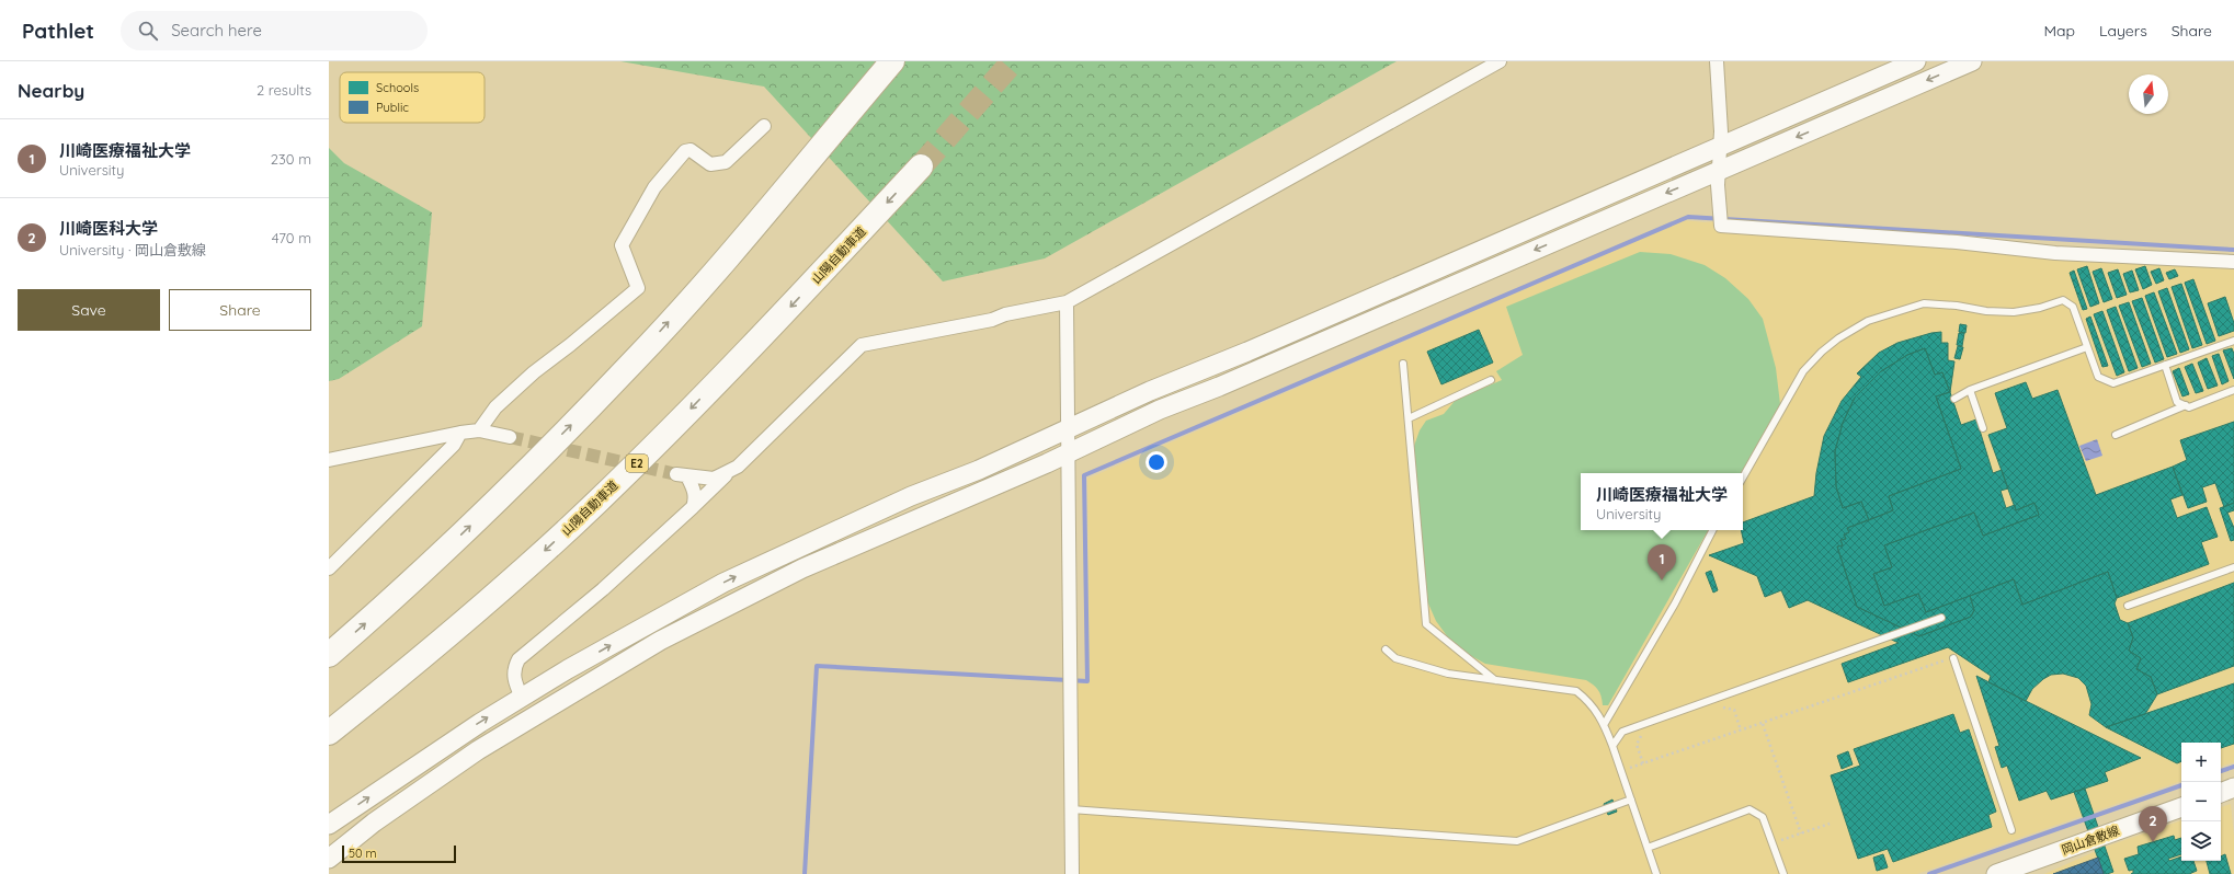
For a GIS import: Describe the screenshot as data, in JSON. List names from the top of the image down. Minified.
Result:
{"streets":{"highway":["山陽自動車道","E2"],"street":["岡山倉敷線"]},"legend":["Schools","Public"],"scale_bar":"50 m","north":"top","page":{"header":"Pathlet","search":"Search here","nav":["Map","Layers","Share"],"heading":["Nearby","2 results"],"list":[{"mark":"1","name":"川崎医療福祉大学","note":"University","value":"230 m"},{"mark":"2","name":"川崎医科大学","note":"University · 岡山倉敷線","value":"470 m"}],"buttons":["Save","Share"],"popup":["川崎医療福祉大学","University"],"pins":["1","2"],"map_buttons":["+","−"],"scale":"50 m"}}
